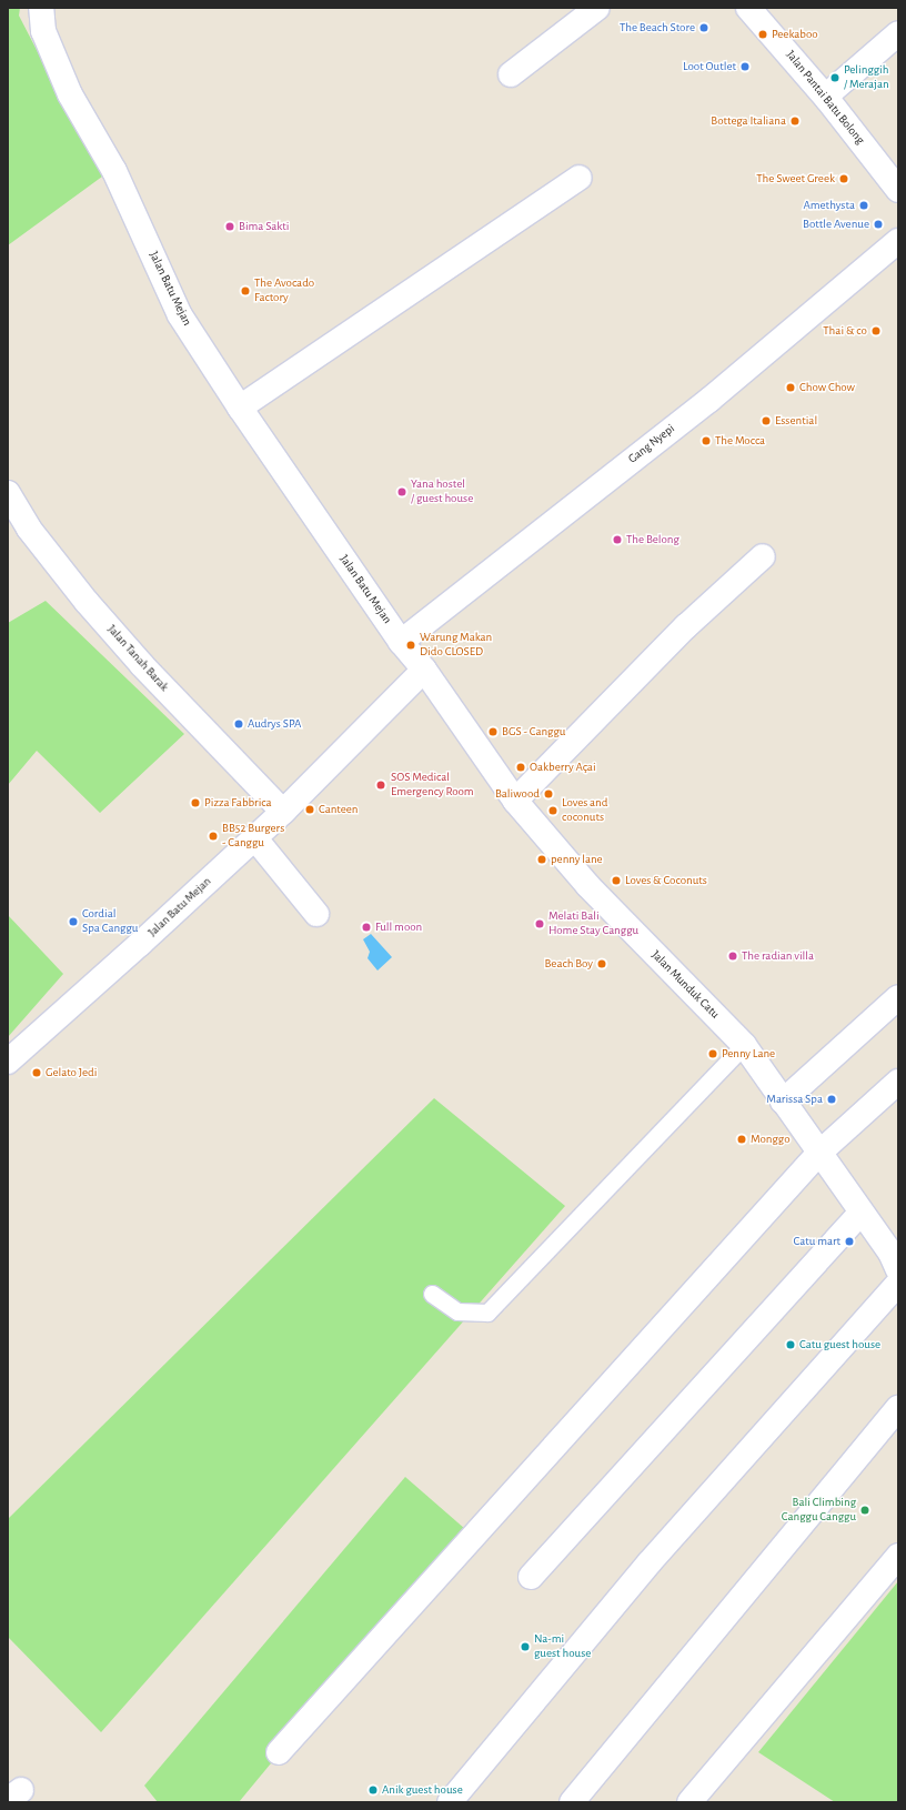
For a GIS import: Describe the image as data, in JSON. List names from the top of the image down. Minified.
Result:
{"streets":{"street":["Jalan Pantai Batu Bolong","Jalan Batu Mejan","Gang Nyepi","Jalan Tanah Barak","Jalan Munduk Catu"]},"crossings":[["Jalan Batu Mejan","Gang Nyepi"],["Jalan Batu Mejan","Jalan Tanah Barak"],["Jalan Batu Mejan","Jalan Munduk Catu"]],"places":["The Beach Store","Peekaboo","Loot Outlet","Pelinggih / Merajan","Bottega Italiana","The Sweet Greek","Amethysta","Bottle Avenue","Bima Sakti","The Avocado Factory","Thai & co","Chow Chow","Essential","The Mocca","Yana hostel / guest house","The Belong","Warung Makan Dido CLOSED","Audrys SPA","BGS - Canggu","Oakberry Açai","SOS Medical Emergency Room","Baliwood","Pizza Fabbrica","Canteen","Loves and coconuts","BB52 Burgers - Canggu","penny lane","Loves & Coconuts","Cordial Spa Canggu","Melati Bali Home Stay Canggu","Full moon","The radian villa","Beach Boy","Penny Lane","Gelato Jedi","Marissa Spa","Monggo","Catu mart","Catu guest house","Bali Climbing Canggu Canggu","Na-mi guest house","Anik guest house"]}
